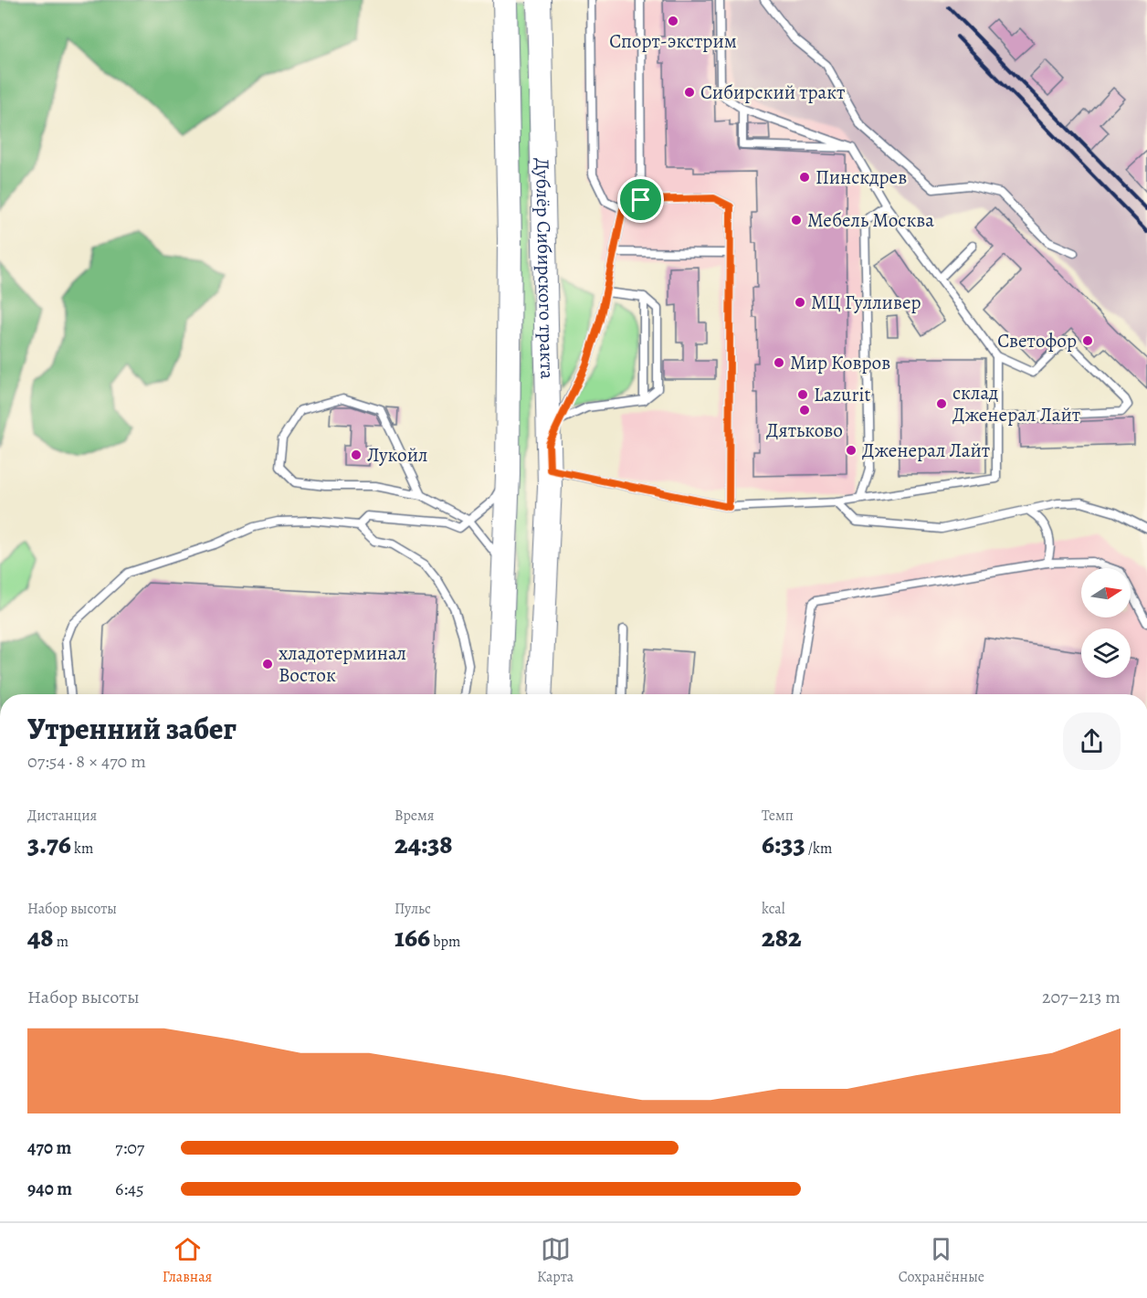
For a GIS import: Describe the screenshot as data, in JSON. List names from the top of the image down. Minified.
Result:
{"streets":{"main road":["Дублёр Сибирского тракта"]},"places":["Спорт-экстрим","Сибирский тракт","Пинскдрев","Мебель Москва","МЦ Гулливер","Светофор","Мир Ковров","Lazurit","склад Дженерал Лайт","Дятьково","Дженерал Лайт","Лукойл","хладотерминал Восток"],"north":"right","page":{"heading":["Утренний забег","07:54 · 8 × 470 m"],"stats":[["Дистанция","3.76 km"],["Время","24:38"],["Темп","6:33 /km"],["Набор высоты","48 m"],["Пульс","166 bpm"],["kcal","282"]],"chart":["Набор высоты","207–213 m"],"list":[{"name":"470 m","note":"7:07"},{"name":"940 m","note":"6:45"}],"tabs":["Главная","Карта","Сохранённые"]}}
